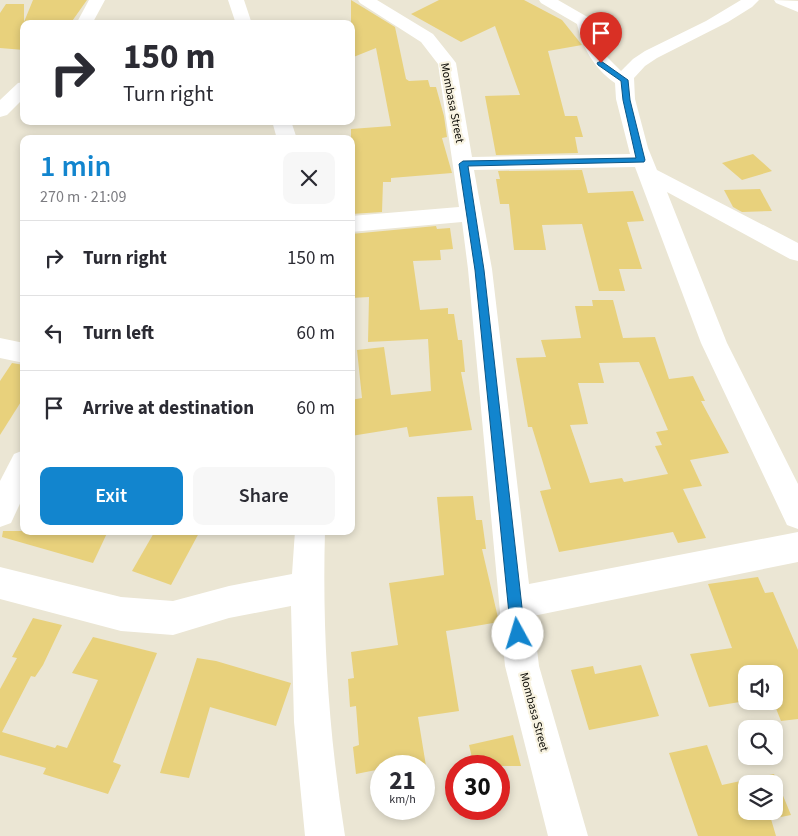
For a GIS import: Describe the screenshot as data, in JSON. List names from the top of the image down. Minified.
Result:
{"streets":{"street":["Mombasa Street"]},"page":{"turn":["150 m","Turn right"],"heading":["1 min","270 m · 21:09"],"list":[{"name":"Turn right","value":"150 m"},{"name":"Turn left","value":"60 m"},{"name":"Arrive at destination","value":"60 m"}],"buttons":["Exit","Share"],"speed":"21 km/h","limit":"30"}}
